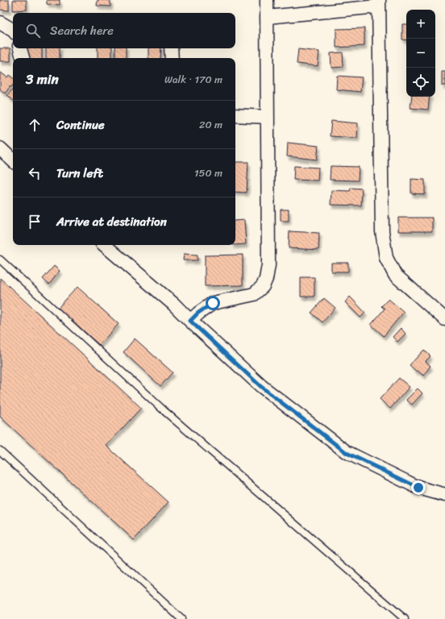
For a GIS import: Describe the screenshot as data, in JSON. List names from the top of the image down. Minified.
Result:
{"page":{"map_buttons":["+","−"],"search":"Search here","heading":["3 min","Walk · 170 m"],"list":[["Continue","20 m"],["Turn left","150 m"],"Arrive at destination"]}}
